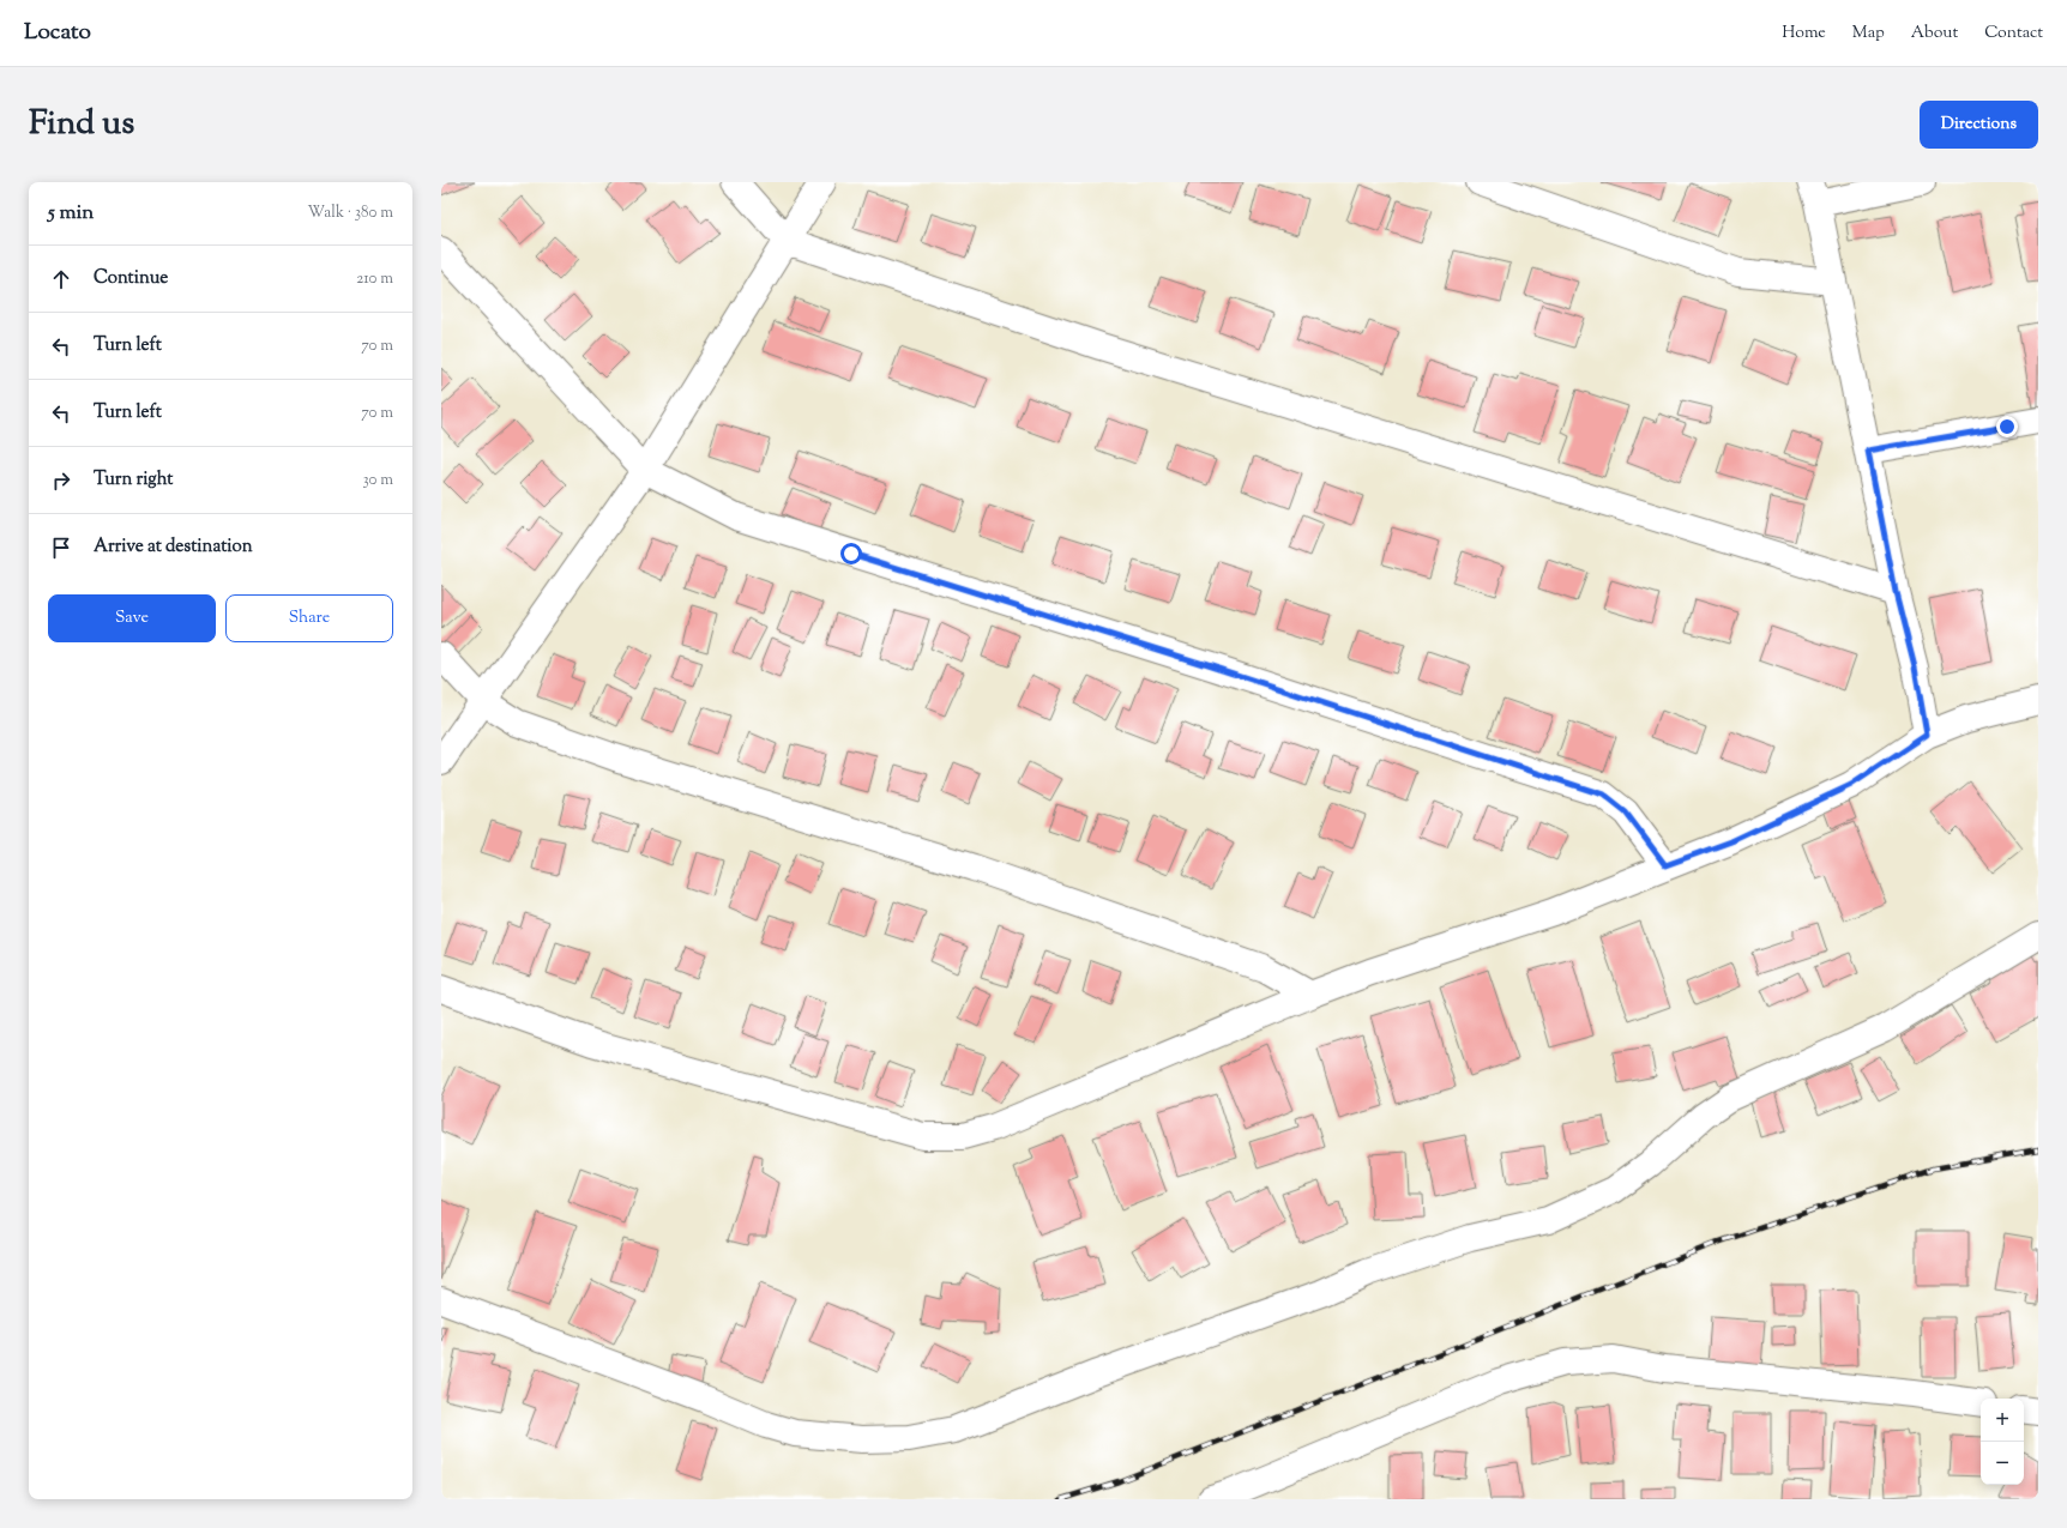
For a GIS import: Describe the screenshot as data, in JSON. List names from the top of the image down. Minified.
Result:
{"page":{"header":"Locato","nav":["Home","Map","About","Contact"],"title":"Find us","buttons":["Directions",["Save","Share"]],"heading":["5 min","Walk · 380 m"],"list":[["Continue","210 m"],["Turn left","70 m"],["Turn left","70 m"],["Turn right","30 m"],"Arrive at destination"],"map_buttons":["+","−"]}}
